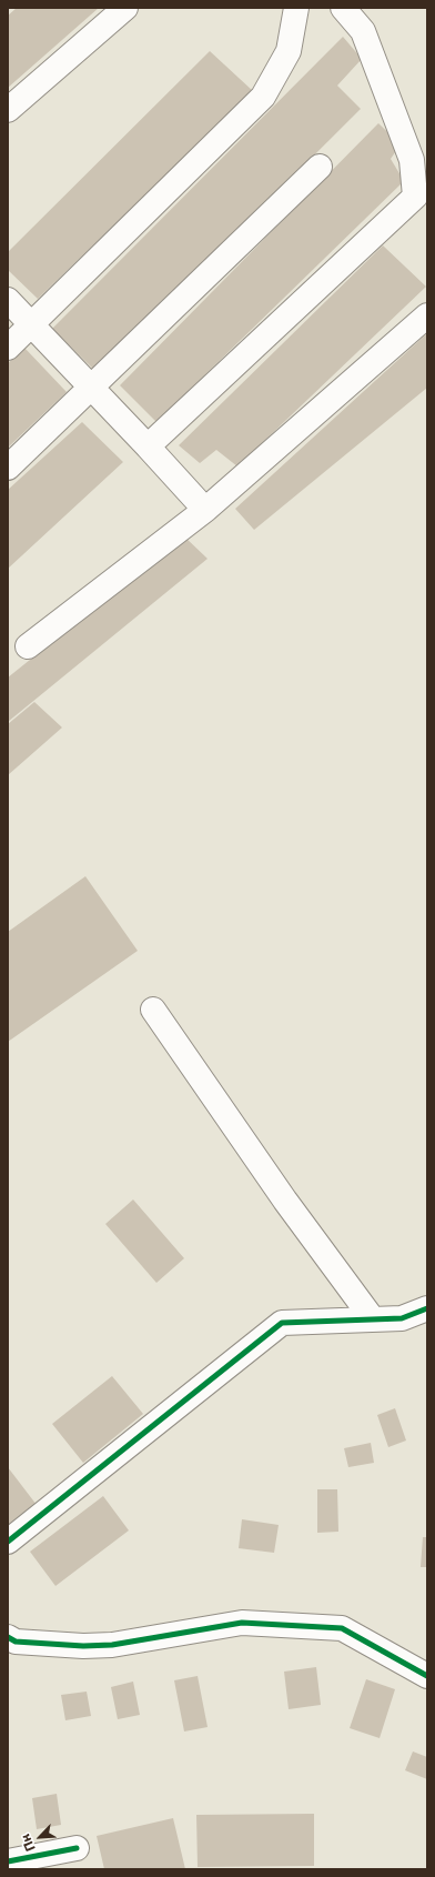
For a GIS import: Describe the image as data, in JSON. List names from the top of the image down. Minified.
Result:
{"north":"bottom left"}
